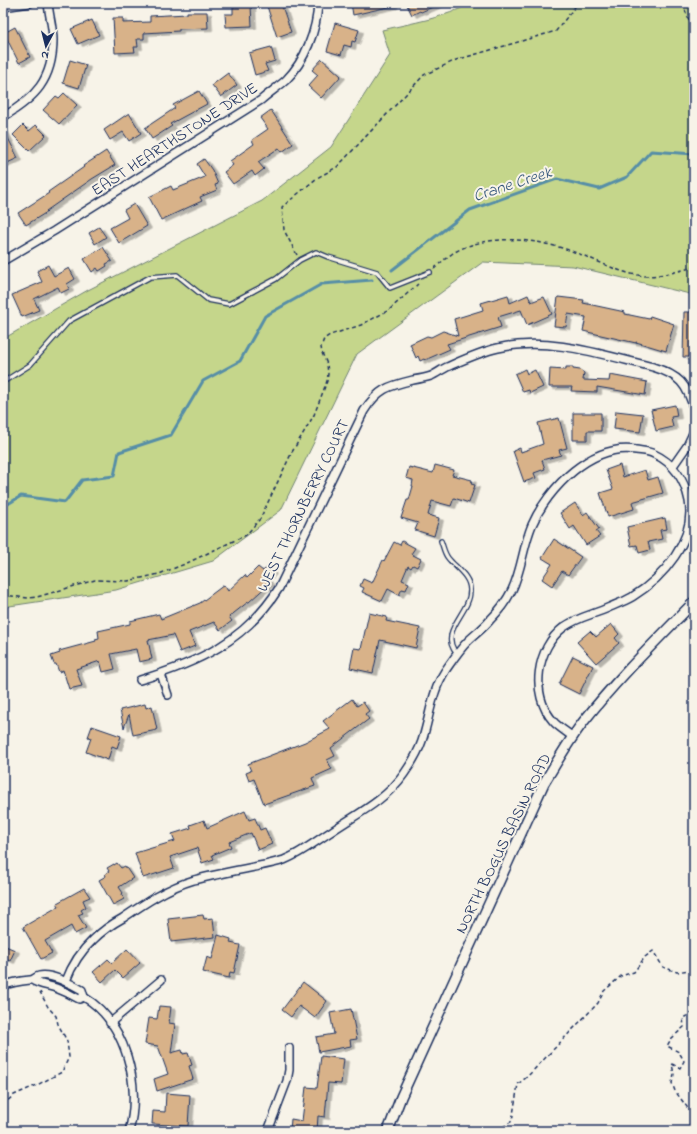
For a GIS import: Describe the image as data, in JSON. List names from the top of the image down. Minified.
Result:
{"streets":{"street":["EAST HEARTHSTONE DRIVE","WEST THORNBERRY COURT","NORTH BOGUS BASIN ROAD"]},"water":["Crane Creek"],"north":"bottom"}
